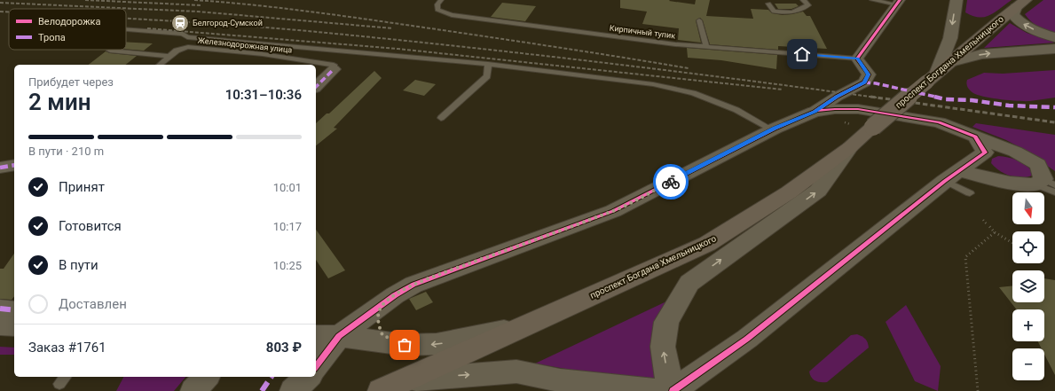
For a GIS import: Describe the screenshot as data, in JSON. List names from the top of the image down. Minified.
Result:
{"streets":{"main road":["проспект Богдана Хмельницкого"],"lane":["Кирпичный тупик","Железнодорожная улица"]},"places":{"station":["Белгород-Сумской"]},"legend":["Велодорожка","Тропа"],"north":"bottom","page":{"heading":["2 мин","Прибудет через","10:31–10:36"],"panel":["Заказ #1761","803 ₽"],"bar":"В пути · 210 m","list":[["Принят","10:01"],["Готовится","10:17"],["В пути","10:25"],"Доставлен"],"map_buttons":["+","−"]}}
